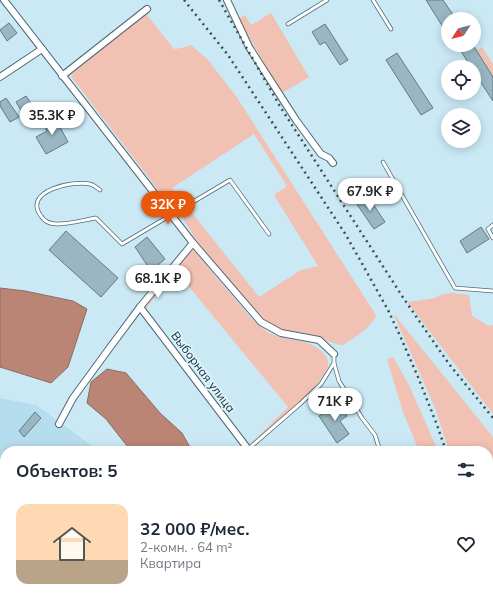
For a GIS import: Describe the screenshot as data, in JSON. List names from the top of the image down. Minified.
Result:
{"streets":{"street":["Выборная улица"]},"north":"bottom left","page":{"price":["35.3K ₽","67.9K ₽","32K ₽","68.1K ₽","71K ₽"],"heading":"Объектов: 5","list":[{"name":"32 000 ₽/мес.","note":"2-комн. · 64 m² · Квартира"}]}}
